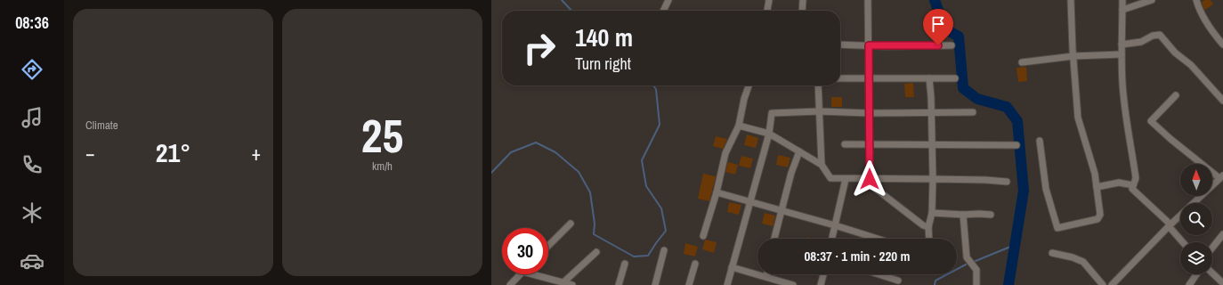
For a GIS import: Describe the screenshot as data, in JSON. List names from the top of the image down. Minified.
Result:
{"north":"top","page":{"tabs":"08:36","tile":["Climate",["25","km/h"]],"turn":["140 m","Turn right"],"heat":["−","21°","+"],"limit":"30","trip":"08:37 · 1 min · 220 m"}}
